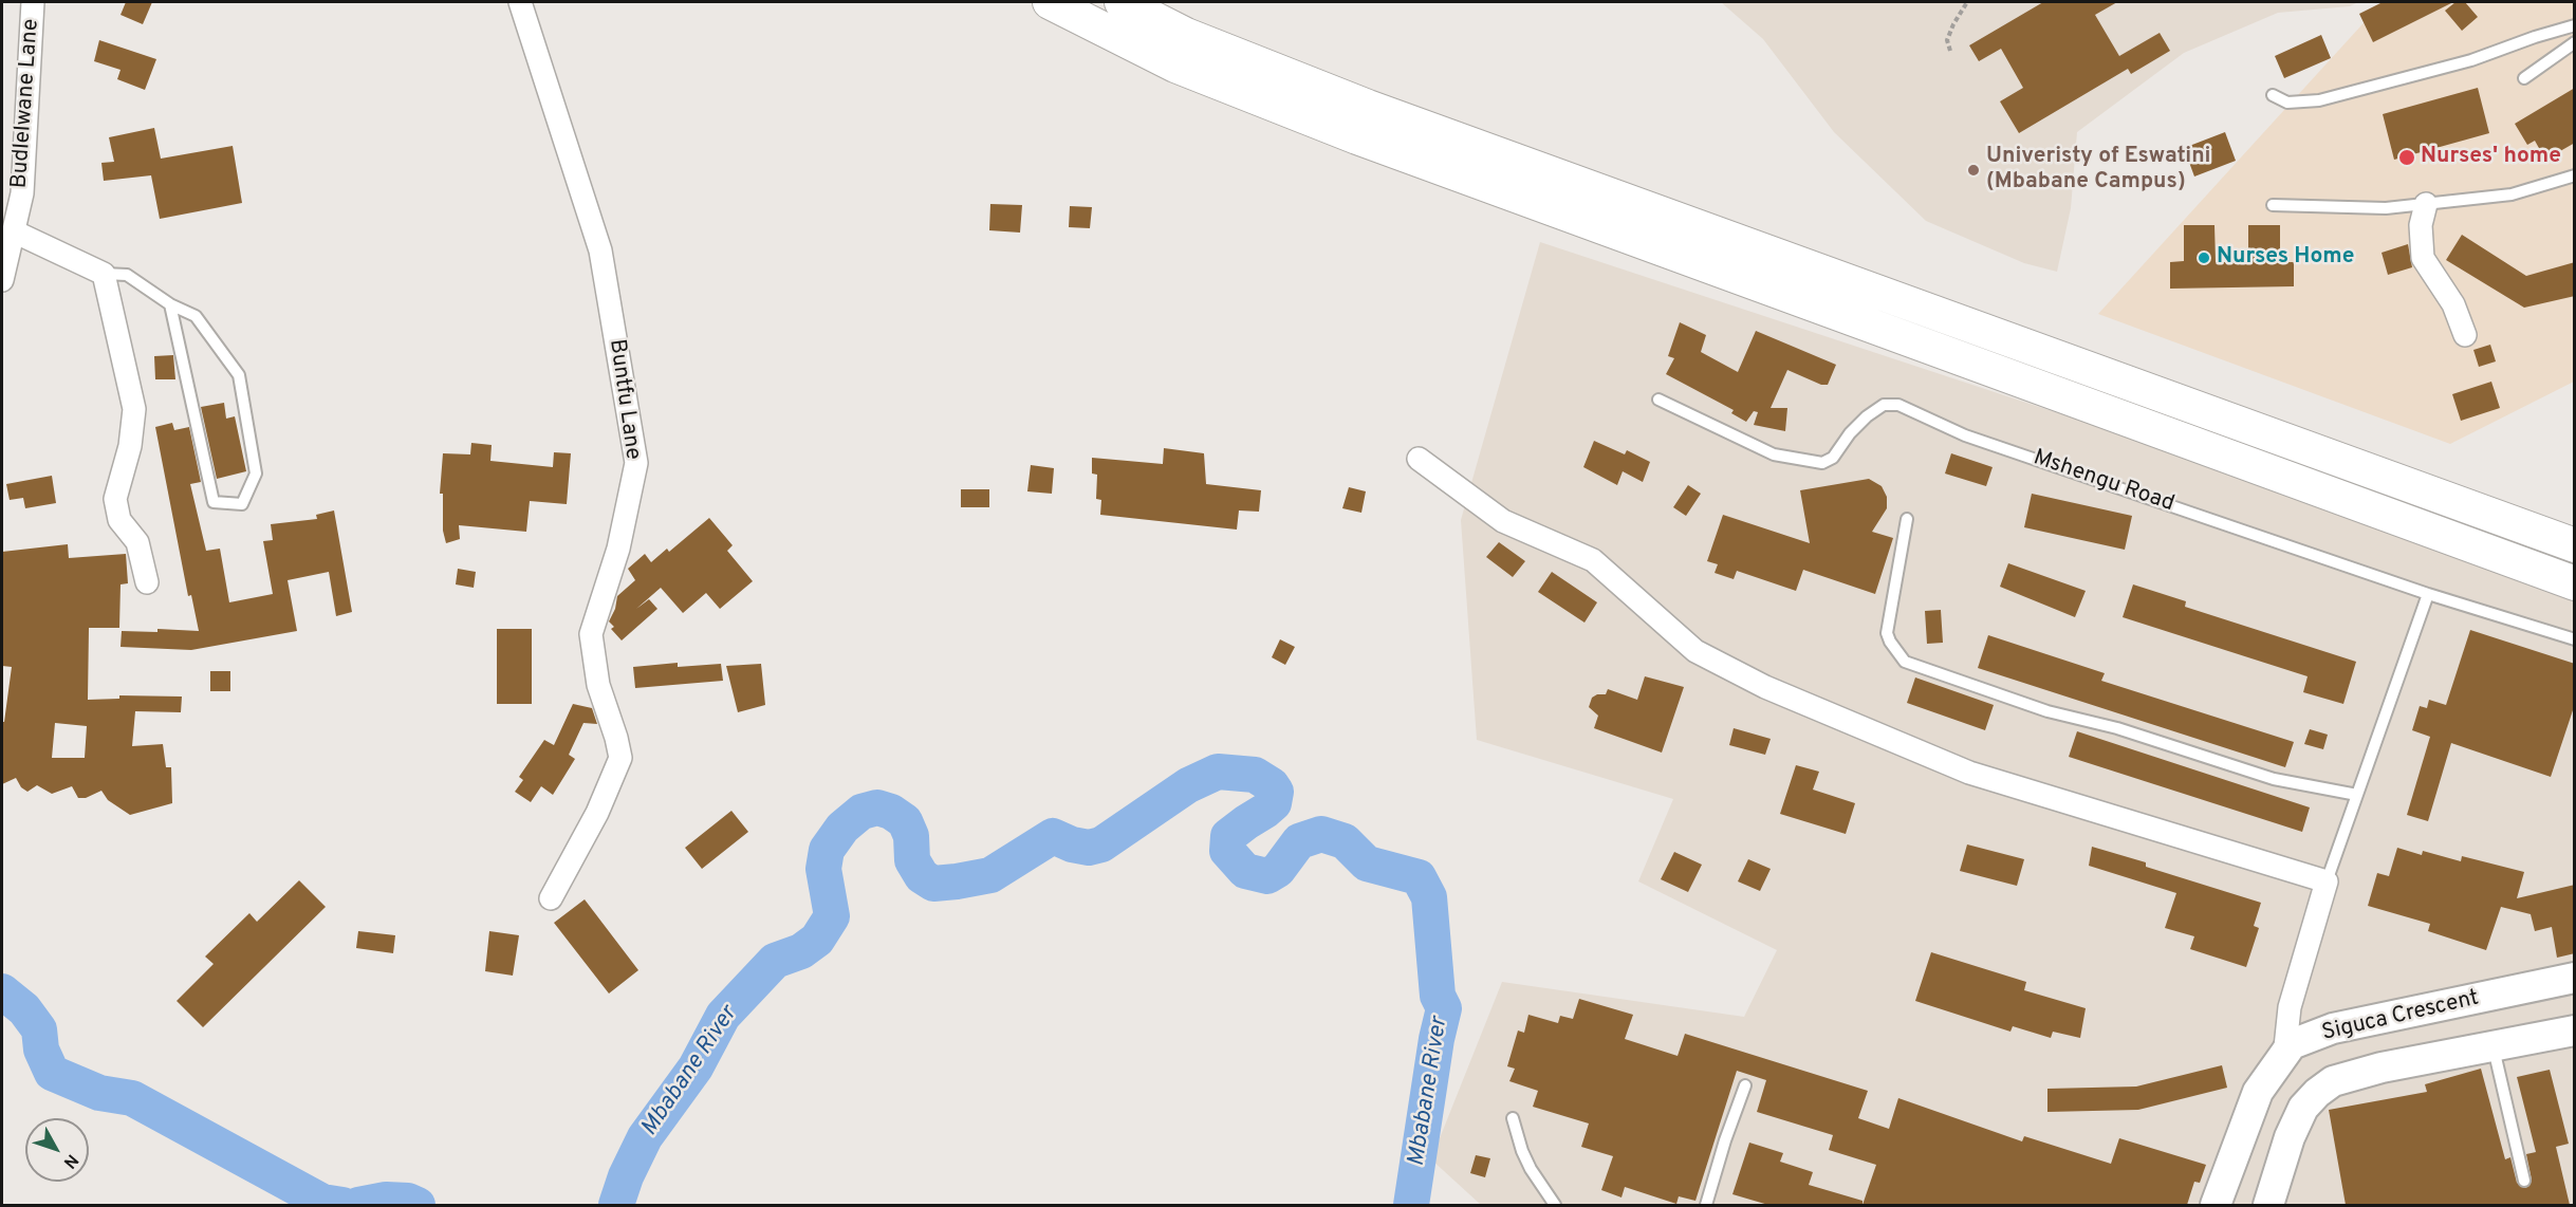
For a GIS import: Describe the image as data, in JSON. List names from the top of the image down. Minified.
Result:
{"streets":{"street":["Budlelwane Lane","Buntfu Lane","Siguca Crescent"],"lane":["Mshengu Road"]},"water":["Mbabane River"],"places":["Nurses' home","Univeristy of Eswatini (Mbabane Campus)","Nurses Home"],"north":"bottom right"}
